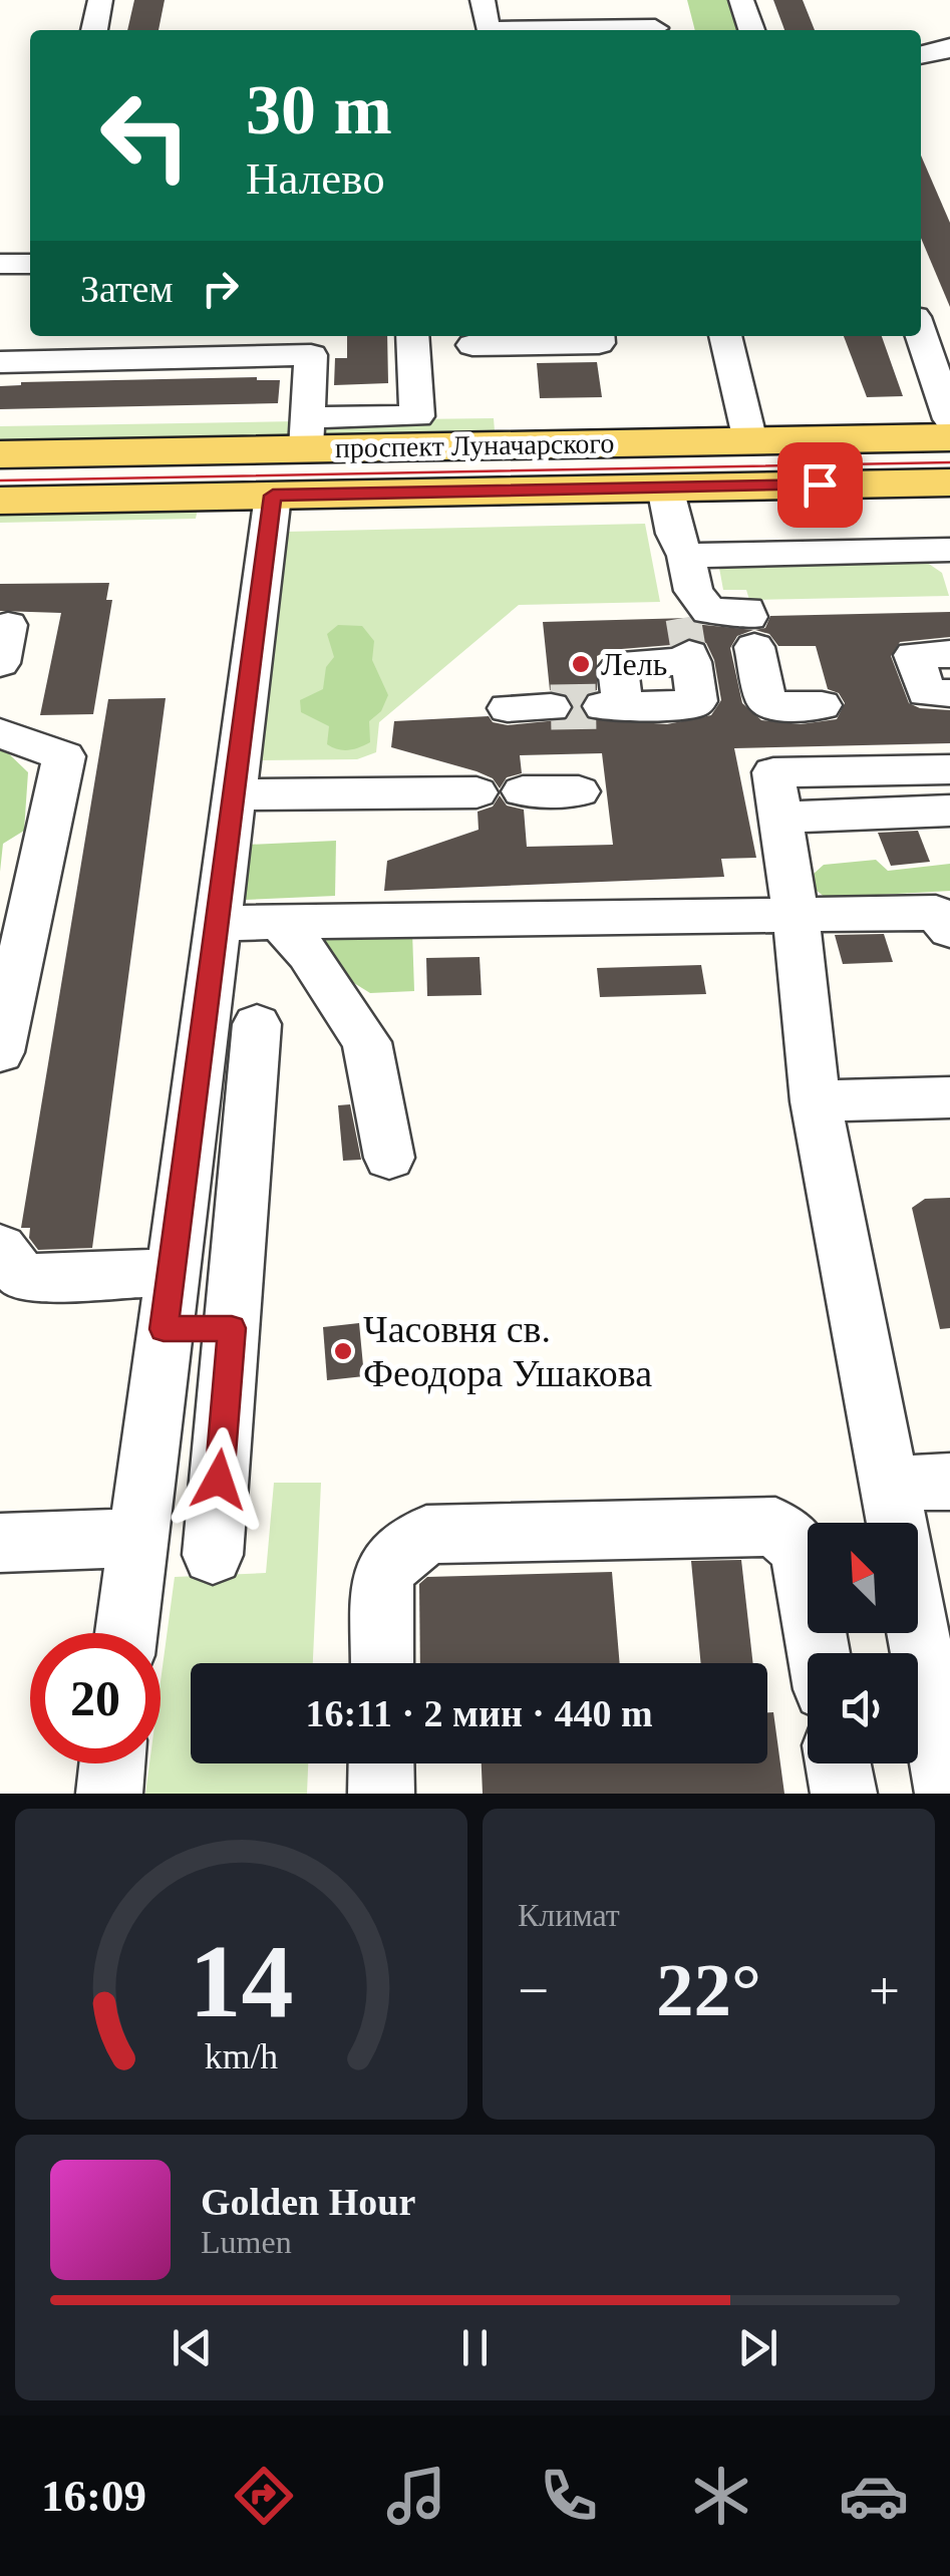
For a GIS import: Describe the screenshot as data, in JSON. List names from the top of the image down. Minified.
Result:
{"streets":{"main road":["проспект Луначарского"]},"places":["Лель","Часовня св. Феодора Ушакова"],"north":"top left","page":{"turn":["30 m","Налево"],"then":"Затем","limit":"20","trip":"16:11 · 2 мин · 440 m","tile":"Климат","heat":["−","22°","+"],"song":["Golden Hour","Lumen"],"tabs":"16:09","gauge":["14","km/h"]}}
